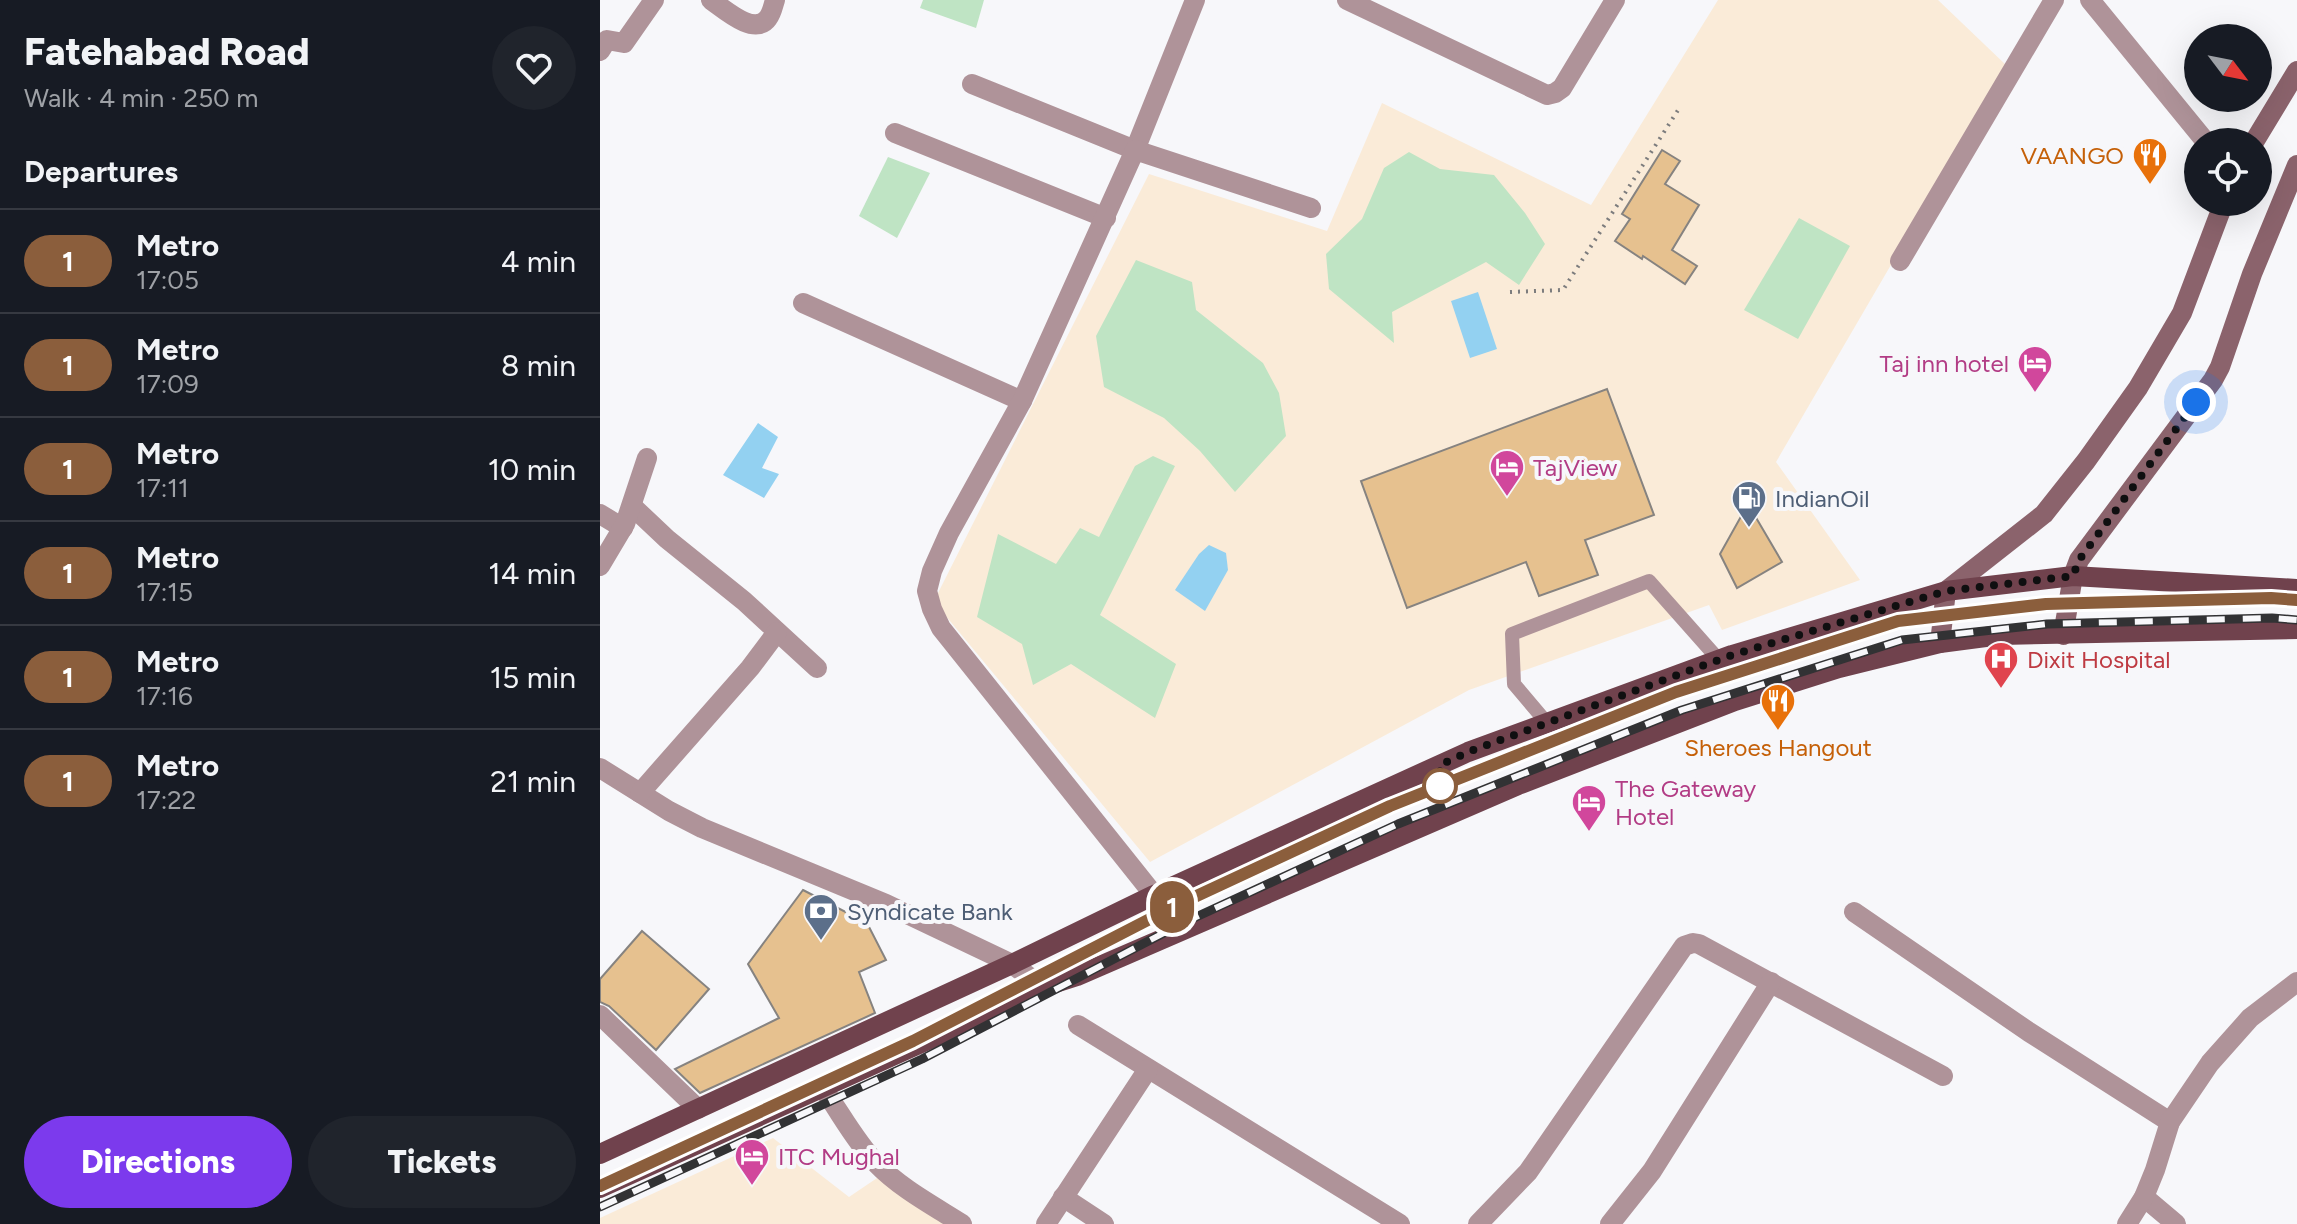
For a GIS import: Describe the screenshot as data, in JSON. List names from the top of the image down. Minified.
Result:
{"places":{"restaurant":["VAANGO","Sheroes Hangout"],"hotel":["Taj inn hotel","TajView","The Gateway Hotel","ITC Mughal"],"fuel station":["IndianOil"],"hospital":["Dixit Hospital"],"bank":["Syndicate Bank"]},"lines":["metro line 1"],"north":"bottom right","page":{"heading":[["Fatehabad Road","Walk · 4 min · 250 m"],"Departures"],"on_map":"1","list":[{"mark":"1","name":"Metro","note":"17:05","value":"4 min"},{"mark":"1","name":"Metro","note":"17:09","value":"8 min"},{"mark":"1","name":"Metro","note":"17:11","value":"10 min"},{"mark":"1","name":"Metro","note":"17:15","value":"14 min"},{"mark":"1","name":"Metro","note":"17:16","value":"15 min"},{"mark":"1","name":"Metro","note":"17:22","value":"21 min"}],"buttons":["Directions","Tickets"]}}
